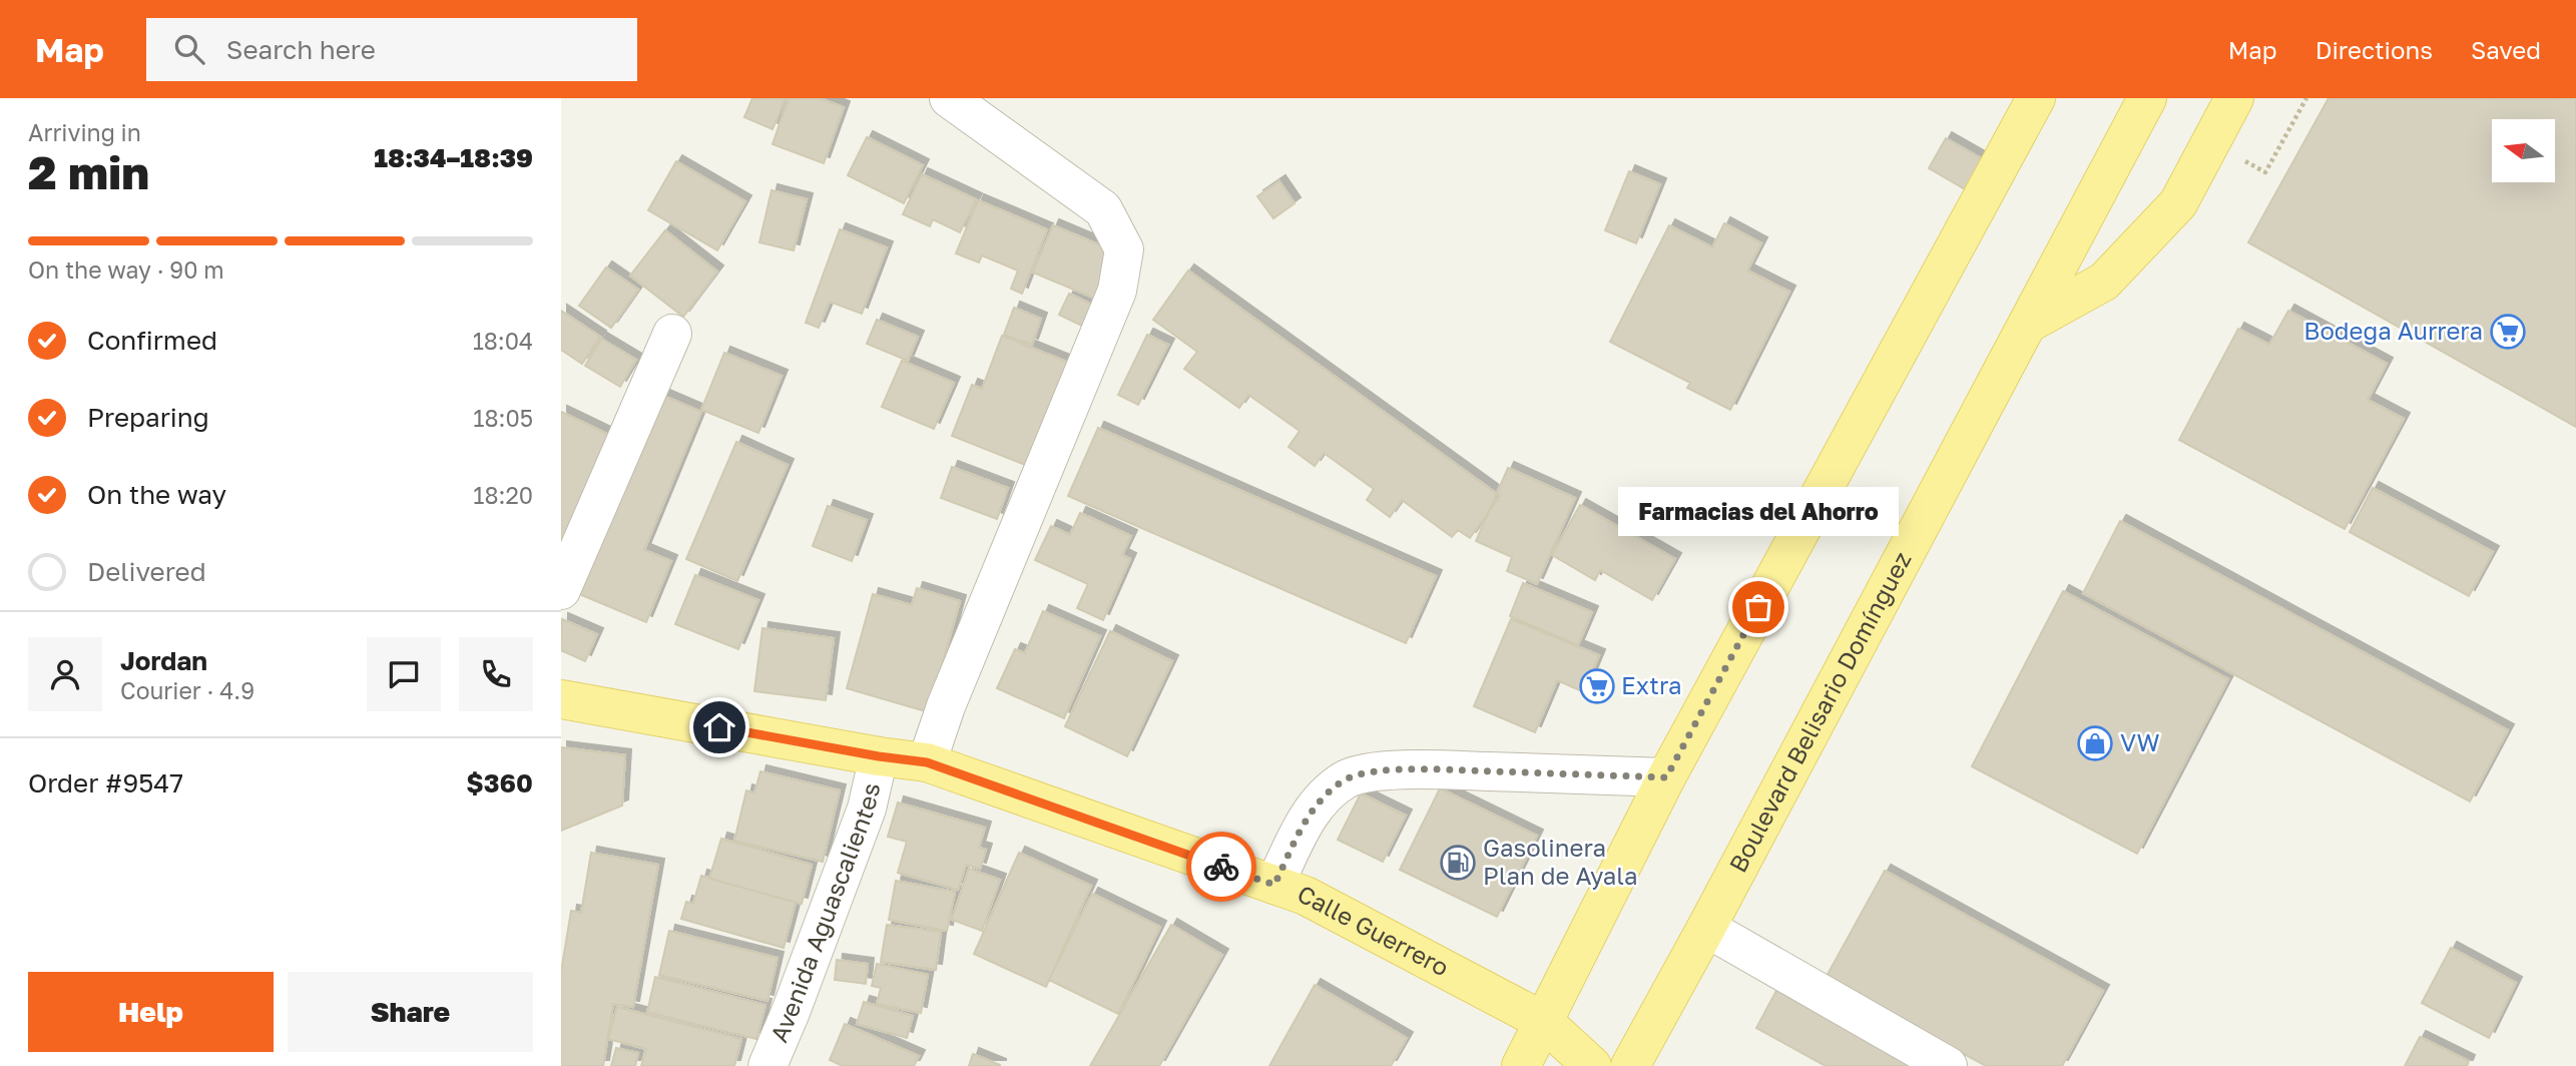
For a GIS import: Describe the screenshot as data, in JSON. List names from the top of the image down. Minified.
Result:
{"streets":{"main road":["Boulevard Belisario Domínguez","Calle Guerrero"],"street":["Avenida Aguascalientes"]},"crossings":[["Avenida Aguascalientes","Calle Guerrero"]],"places":{"supermarket":["Bodega Aurrera","Extra"],"other":["Farmacias del Ahorro"],"shop":["VW"],"fuel station":["Gasolinera Plan de Ayala"]},"north":"left","page":{"header":"Map","search":"Search here","nav":["Map","Directions","Saved"],"heading":["2 min","Arriving in","18:34–18:39"],"panel":["Jordan","Courier · 4.9","Order #9547","$360"],"bar":"On the way · 90 m","list":[["Confirmed","18:04"],["Preparing","18:05"],["On the way","18:20"],"Delivered"],"bubble":"Farmacias del Ahorro","buttons":["Help","Share"]}}
